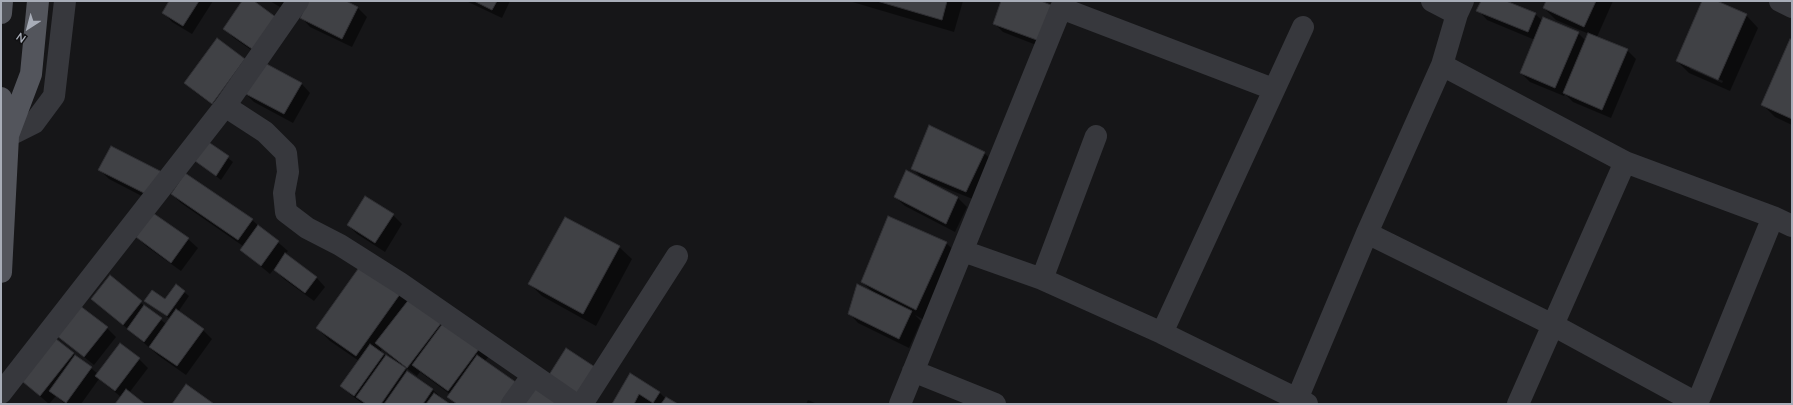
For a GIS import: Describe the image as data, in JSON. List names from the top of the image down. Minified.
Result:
{"north":"bottom left"}
